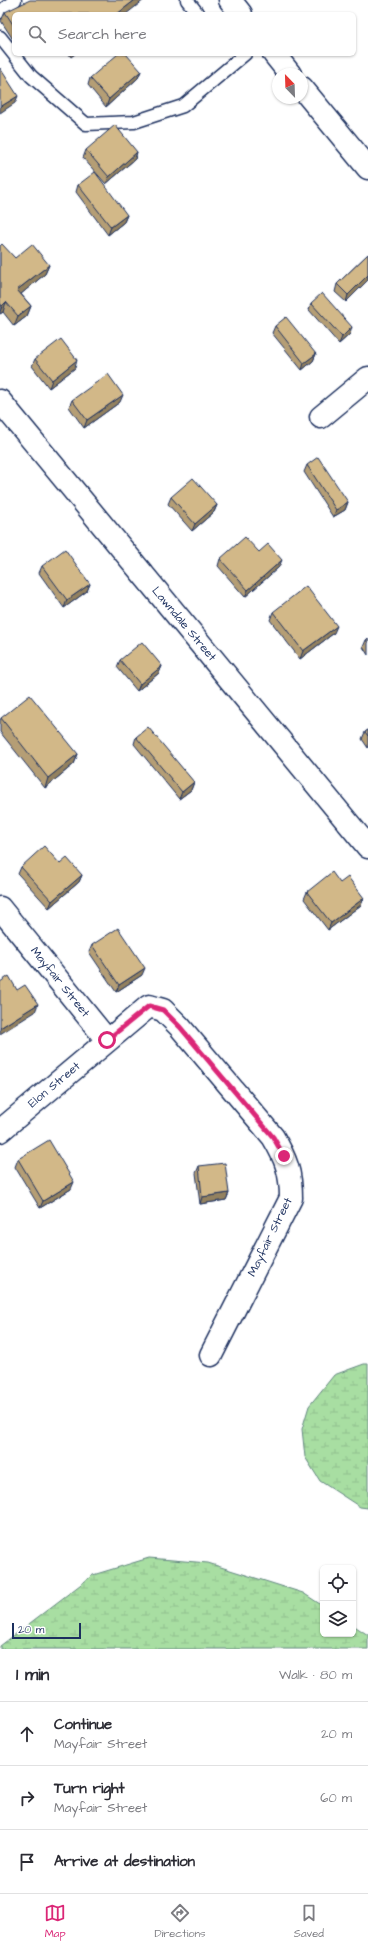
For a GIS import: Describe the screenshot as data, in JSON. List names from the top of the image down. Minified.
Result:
{"streets":{"street":["Lawndale Street","Mayfair Street","Elon Street"]},"crossings":[["Mayfair Street","Elon Street"]],"scale_bar":"20 m","north":"top left","page":{"search":"Search here","scale":"20 m","heading":["1 min","Walk · 80 m"],"list":[["Continue","Mayfair Street","20 m"],["Turn right","Mayfair Street","60 m"],"Arrive at destination"],"nav":["Map","Directions","Saved"]}}
